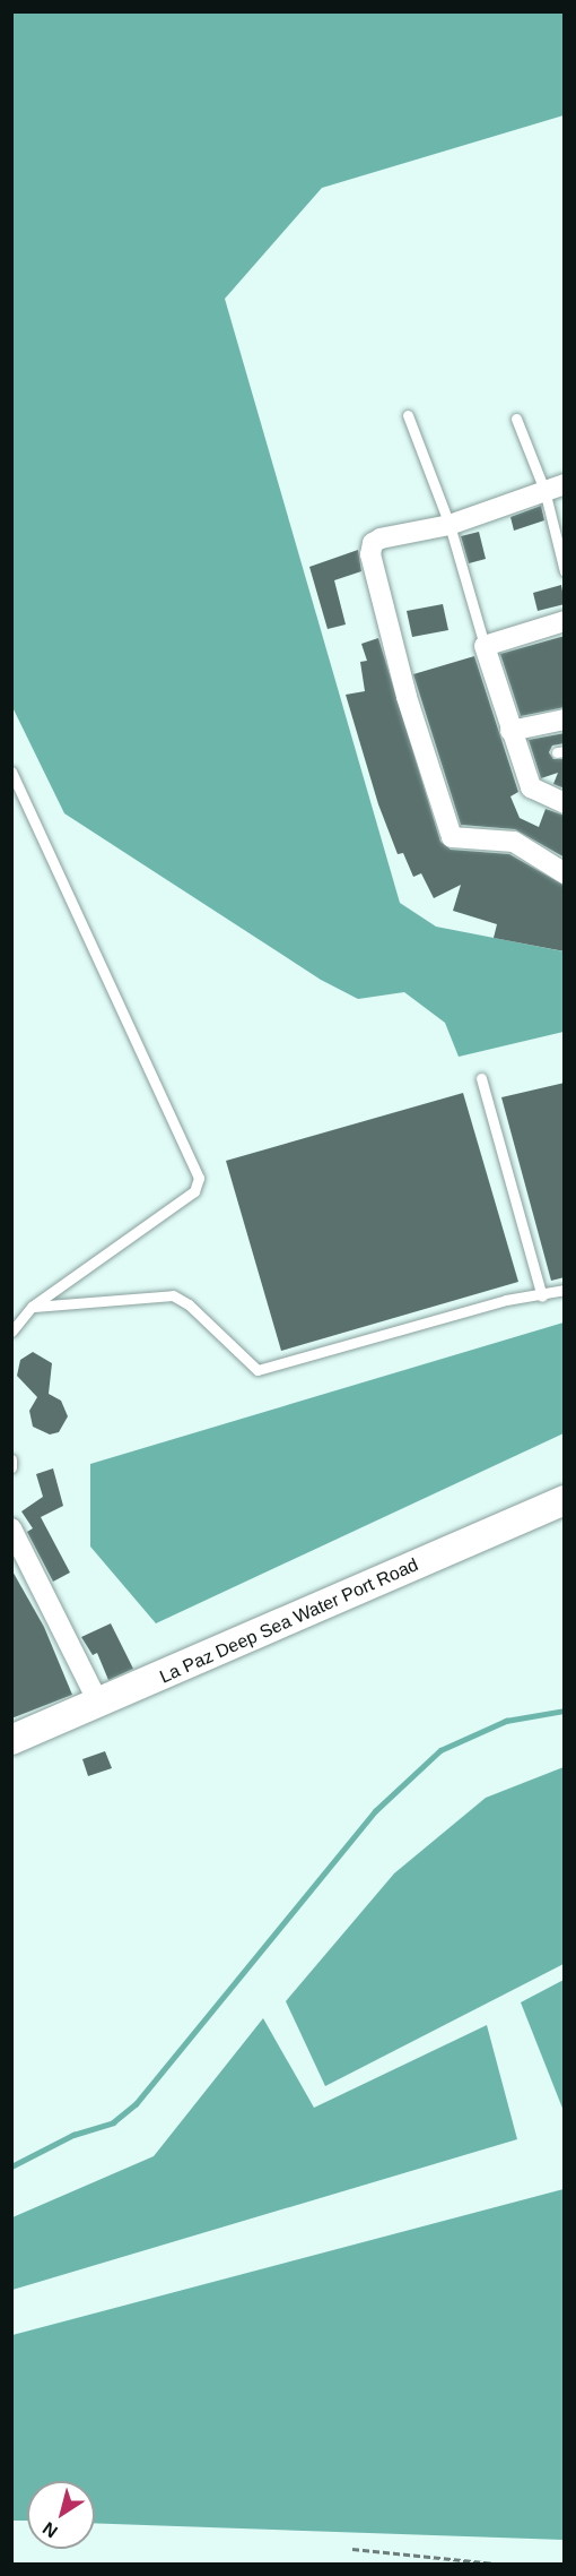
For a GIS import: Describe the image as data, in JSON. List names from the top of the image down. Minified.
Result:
{"streets":{"main road":["La Paz Deep Sea Water Port Road"]},"north":"bottom left"}
